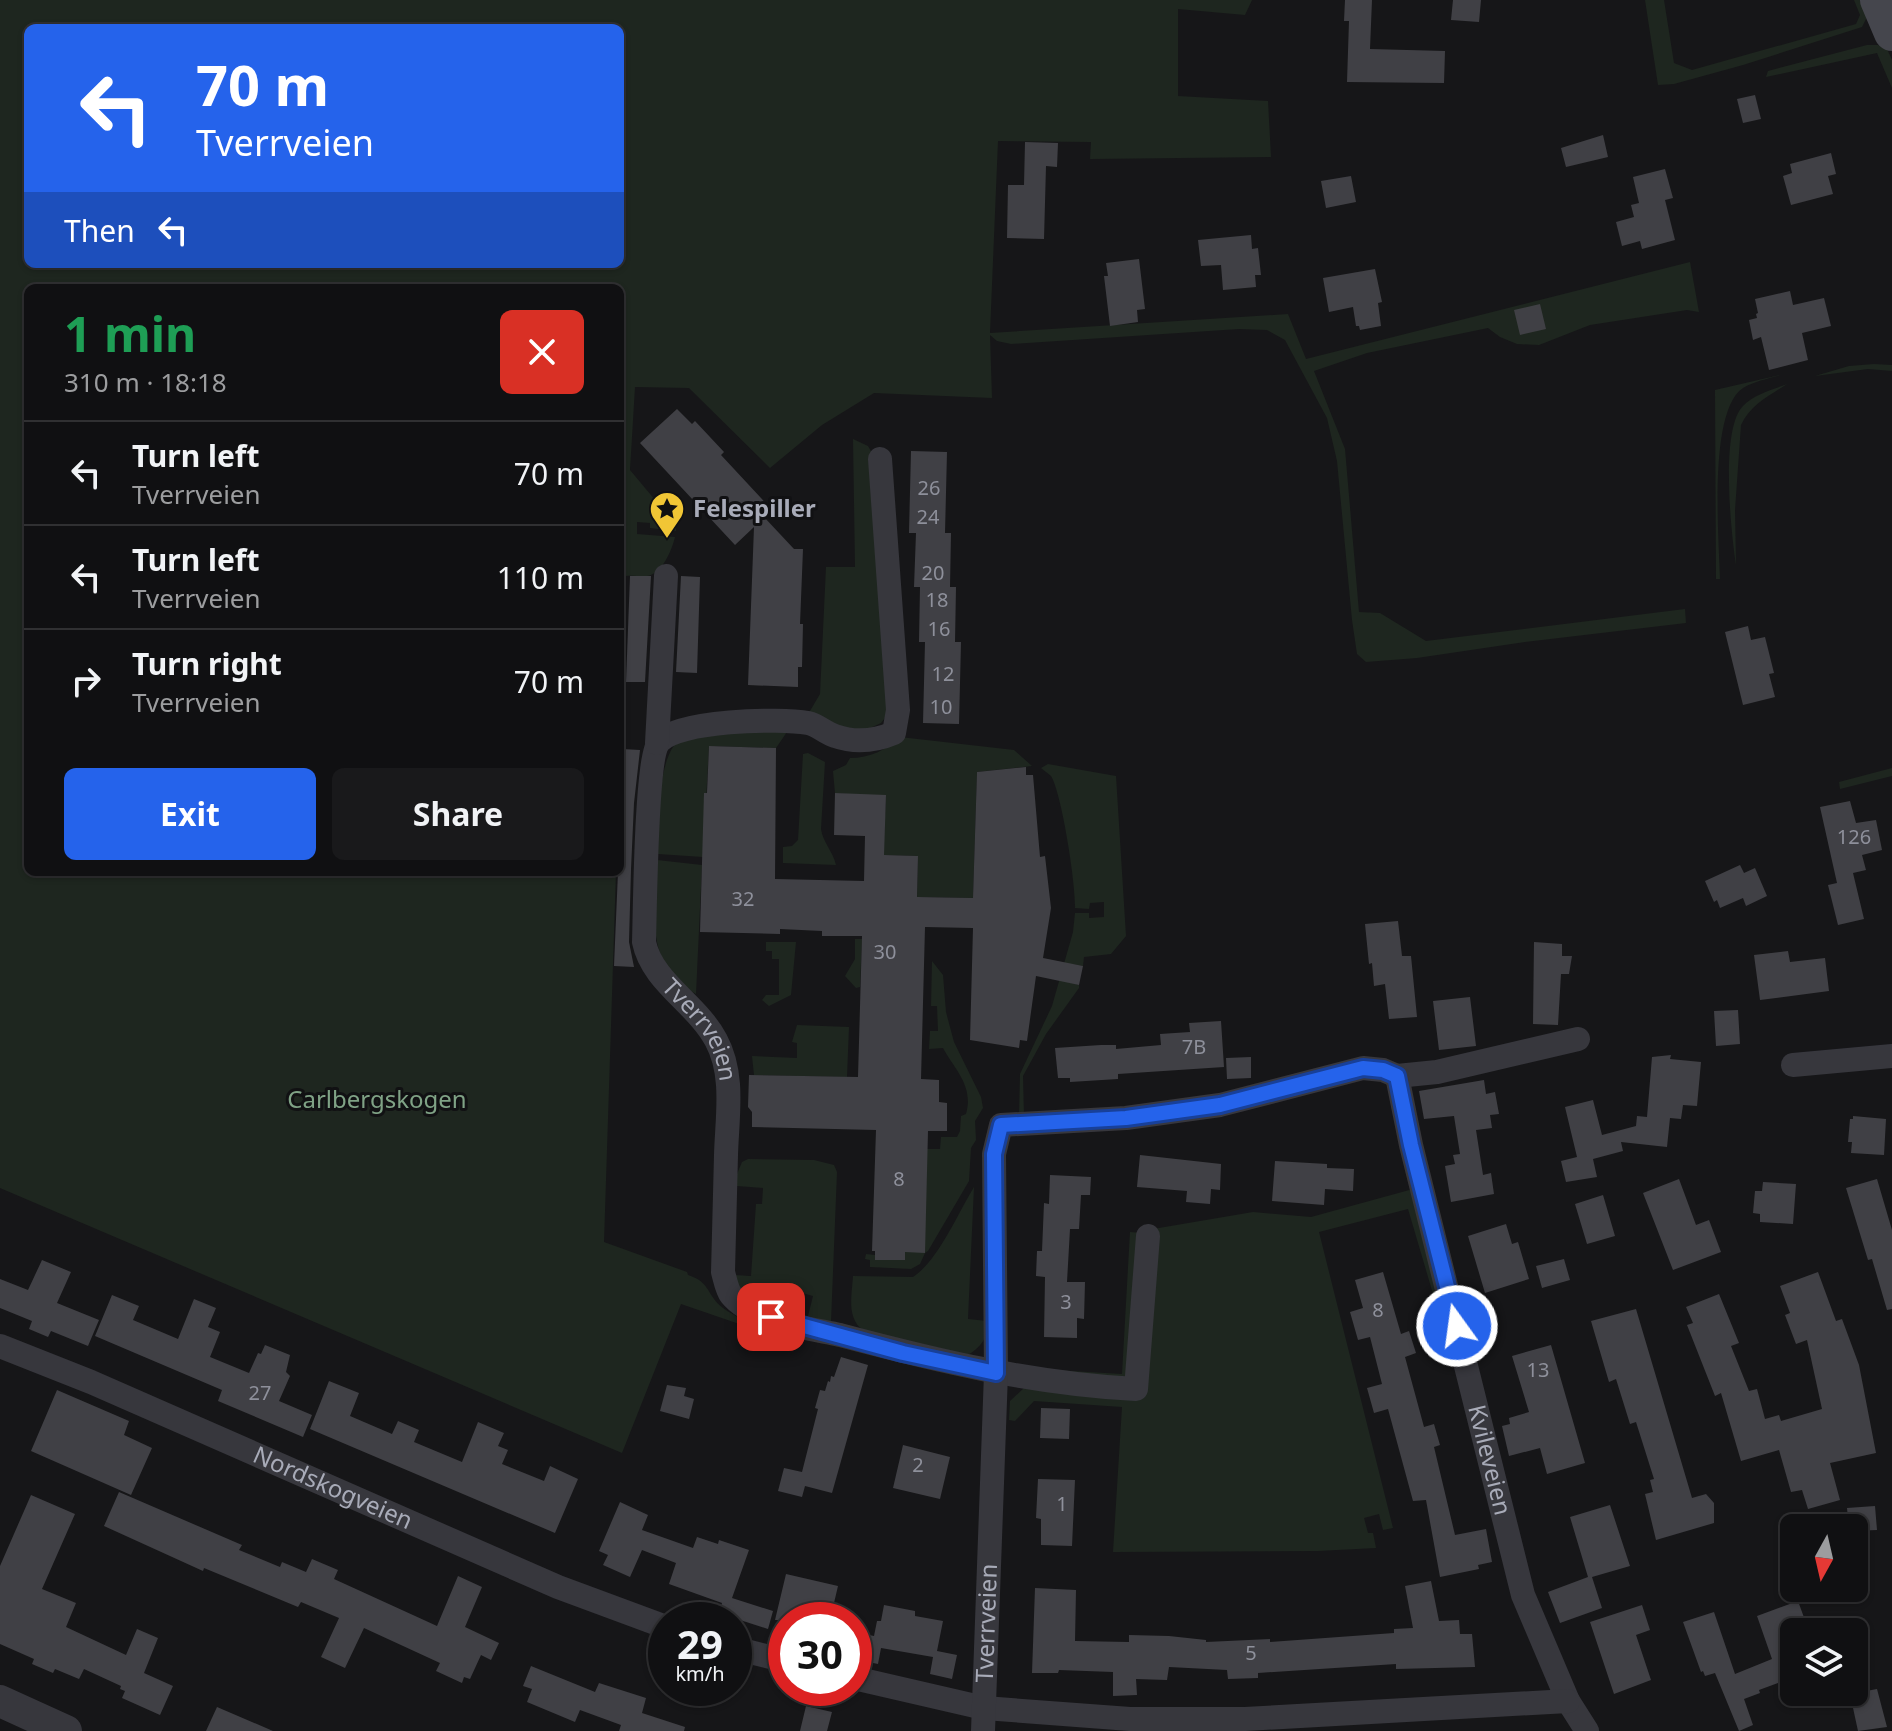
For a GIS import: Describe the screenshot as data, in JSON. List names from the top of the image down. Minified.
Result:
{"streets":{"street":["Tverrveien","Kvileveien","Nordskogveien"]},"crossings":[["Tverrveien","Kvileveien"]],"parks":["Carlbergskogen"],"places":{"place":["Felespiller"]},"house_numbers":["26","24","20","18","16","12","10","126","32","30","7B","8","3","8","13","27","2","1","5"],"north":"bottom","page":{"turn":["70 m","Tverrveien"],"then":"Then","heading":["1 min","310 m · 18:18"],"list":[{"name":"Turn left","note":"Tverrveien","value":"70 m"},{"name":"Turn left","note":"Tverrveien","value":"110 m"},{"name":"Turn right","note":"Tverrveien","value":"70 m"}],"buttons":["Exit","Share"],"speed":"29 km/h","limit":"30"}}
